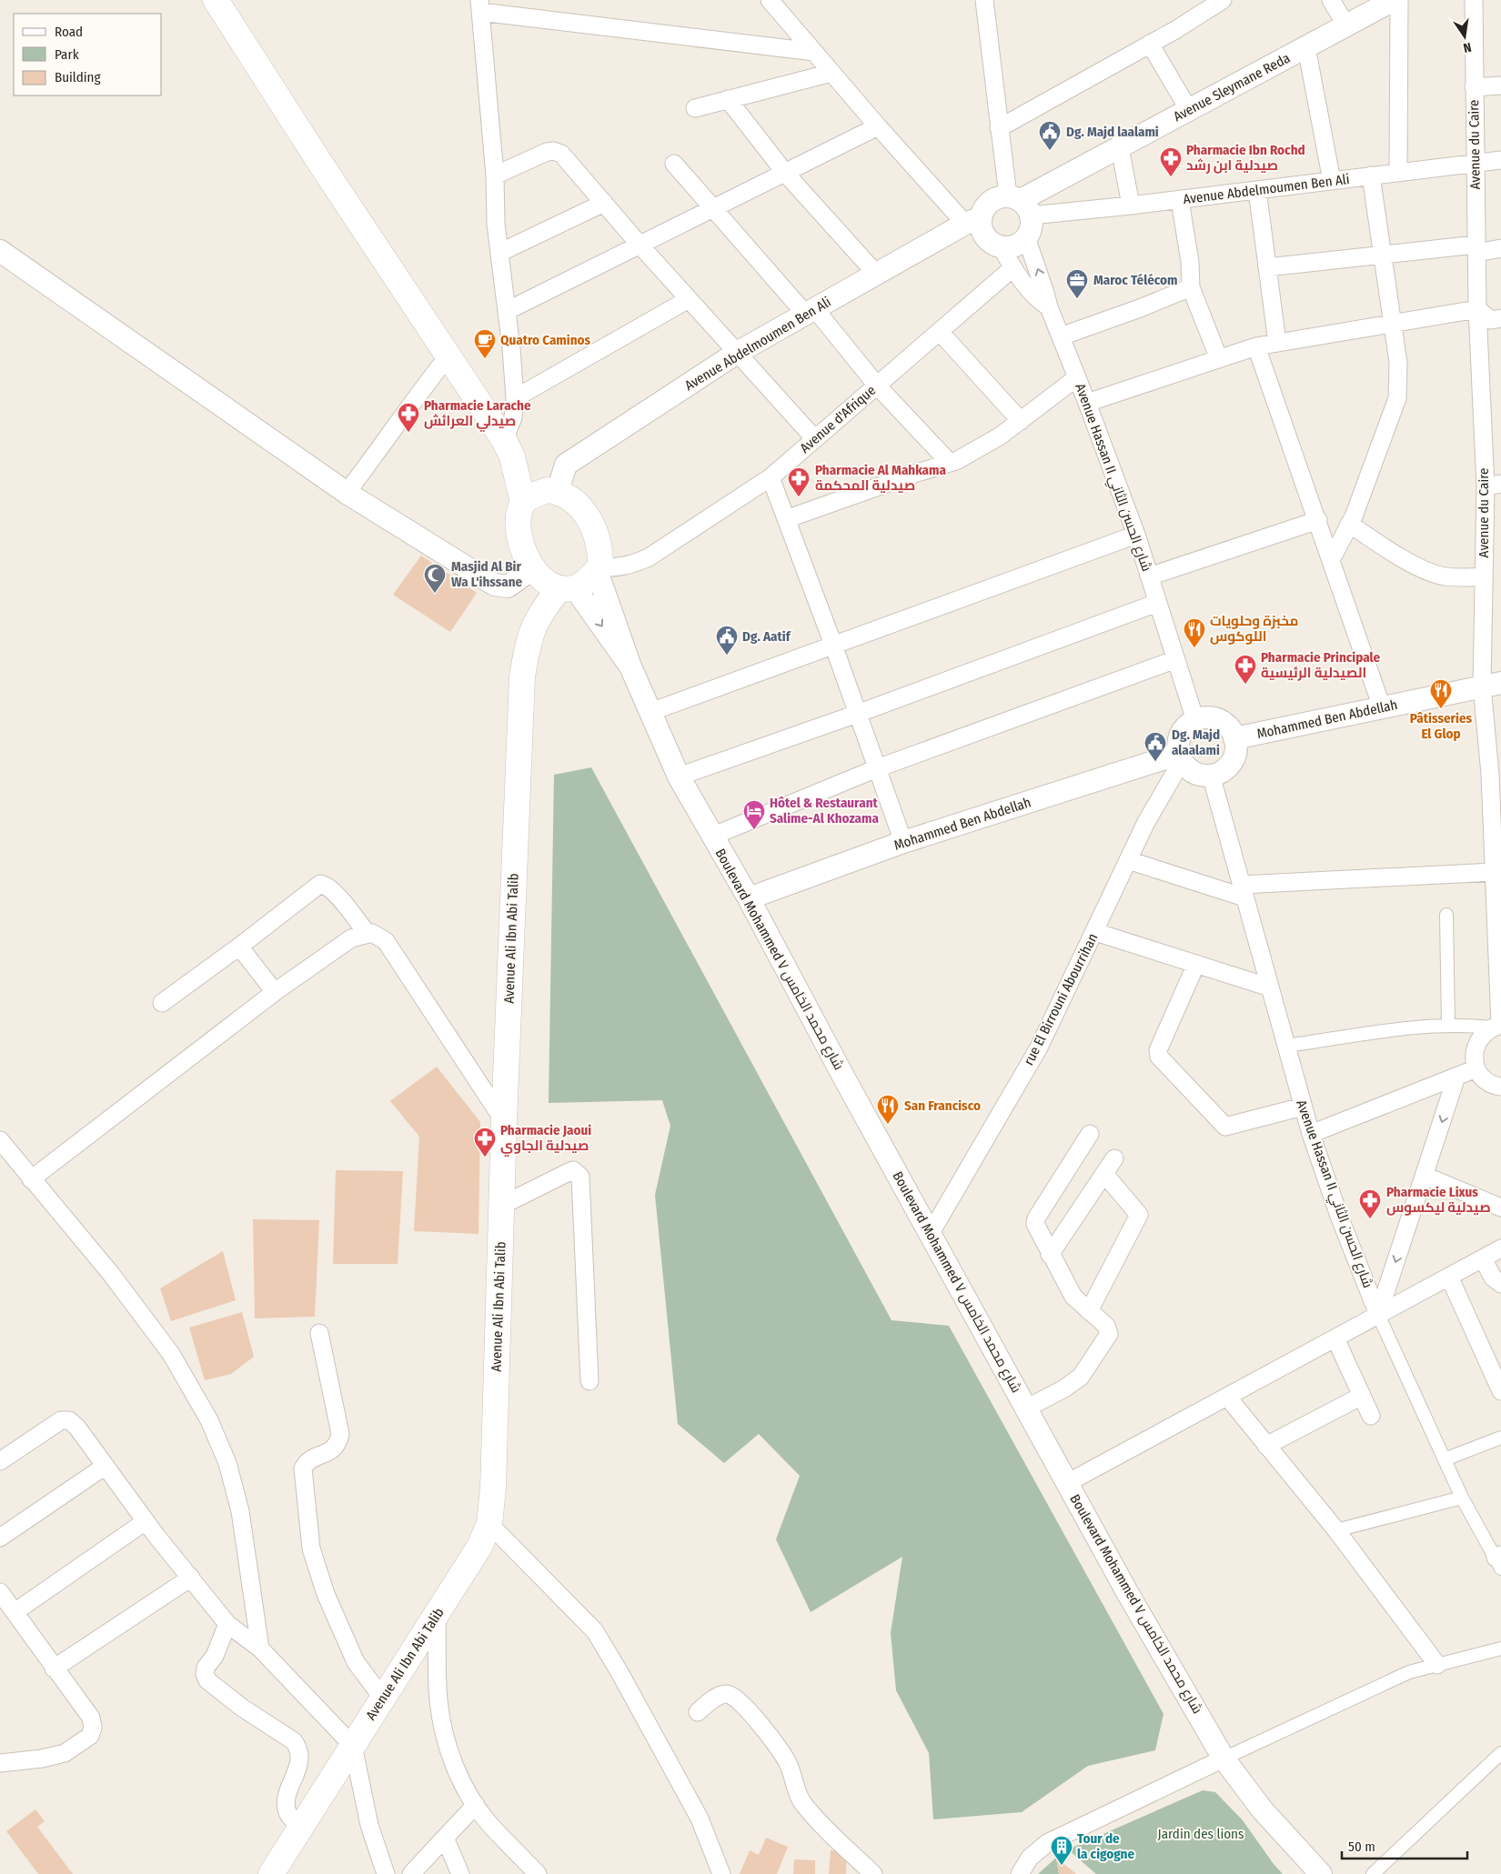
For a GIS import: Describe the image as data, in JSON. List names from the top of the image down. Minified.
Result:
{"streets":{"main road":["Avenue Ali Ibn Abi Talib"],"street":["Avenue Sleymane Reda","Avenue du Caire","Avenue Abdelmoumen Ben Ali","Avenue d'Afrique","Avenue Hassan II شارع الحسن الثاني","Mohammed Ben Abdellah","Boulevard Mohammed V شارع محمد الخامس","rue El Birrouni Abourrihan"]},"crossings":[["Avenue Sleymane Reda","Avenue Abdelmoumen Ben Ali"],["Avenue Sleymane Reda","Avenue Hassan II شارع الحسن الثاني"],["Avenue du Caire","Avenue Abdelmoumen Ben Ali"],["Avenue du Caire","Mohammed Ben Abdellah"],["Avenue Abdelmoumen Ben Ali","Avenue d'Afrique"],["Avenue Abdelmoumen Ben Ali","Avenue Hassan II شارع الحسن الثاني"],["Avenue Abdelmoumen Ben Ali","Avenue Ali Ibn Abi Talib"],["Avenue Abdelmoumen Ben Ali","Boulevard Mohammed V شارع محمد الخامس"],["Avenue d'Afrique","Avenue Ali Ibn Abi Talib"],["Avenue d'Afrique","Boulevard Mohammed V شارع محمد الخامس"],["Avenue Hassan II شارع الحسن الثاني","Mohammed Ben Abdellah"],["Avenue Hassan II شارع الحسن الثاني","rue El Birrouni Abourrihan"],["Mohammed Ben Abdellah","Boulevard Mohammed V شارع محمد الخامس"],["Mohammed Ben Abdellah","rue El Birrouni Abourrihan"],["Avenue Ali Ibn Abi Talib","Boulevard Mohammed V شارع محمد الخامس"],["Boulevard Mohammed V شارع محمد الخامس","rue El Birrouni Abourrihan"]],"parks":["Jardin des lions"],"places":{"public building":["Dg. Majd laalami","Dg. Aatif","Dg. Majd alaalami"],"pharmacy":["Pharmacie Ibn Rochd صيدلية ابن رشد","Pharmacie Larache صيدلي العرائش","Pharmacie Al Mahkama صيدلية المحكمة","Pharmacie Principale الصيدلية الرئيسية","Pharmacie Jaoui صيدلية الجاوي","Pharmacie Lixus صيدلية ليكسوس"],"office":["Maroc Télécom"],"cafe":["Quatro Caminos"],"mosque":["Masjid Al Bir Wa L'ihssane"],"restaurant":["مخبزة وحلويات اللوكوس","Pâtisseries El Glop","San Francisco"],"hotel":["Hôtel & Restaurant Salime-Al Khozama"],"building":["Tour de la cigogne"]},"legend":["Road","Park","Building"],"scale_bar":"50 m","north":"bottom"}
